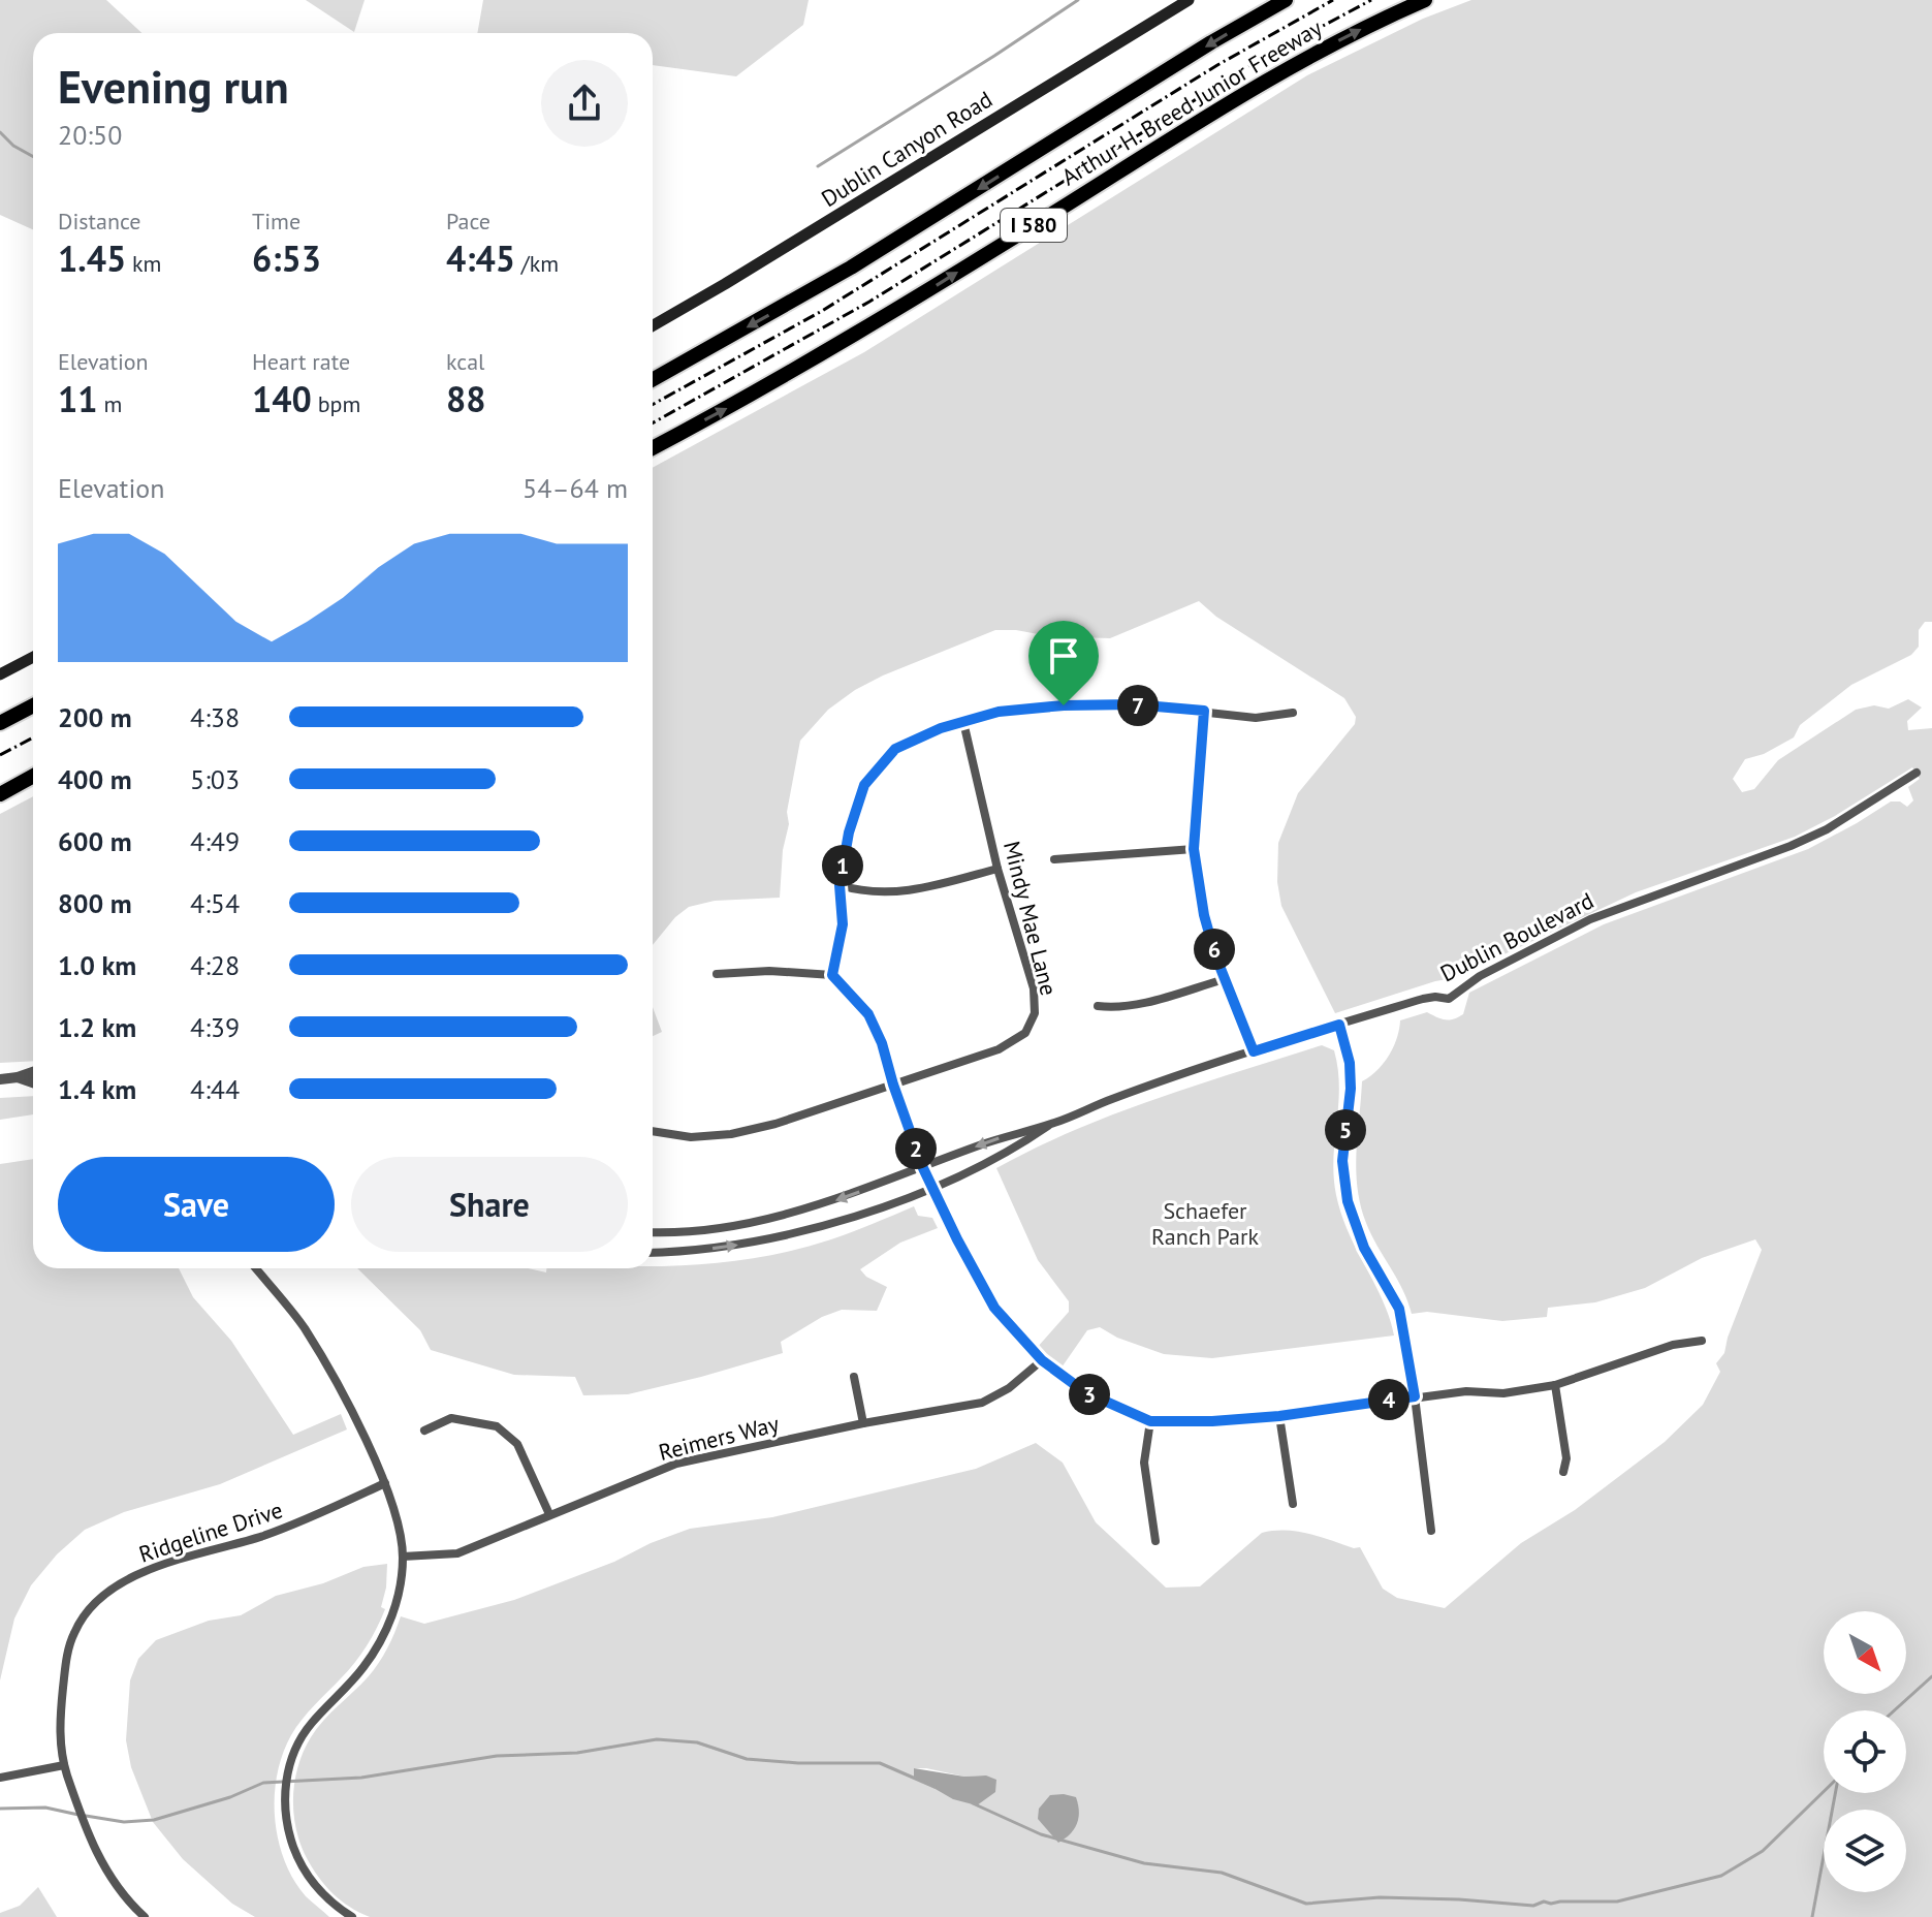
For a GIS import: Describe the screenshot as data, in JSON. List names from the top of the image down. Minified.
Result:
{"streets":{"highway":["Arthur H. Breed Junior Freeway","I 580"],"main road":["Dublin Canyon Road"],"street":["Mindy Mae Lane","Dublin Boulevard","Reimers Way","Ridgeline Drive"]},"parks":["Schaefer Ranch Park"],"north":"bottom right","page":{"heading":["Evening run","20:50"],"stats":[["Distance","1.45 km"],["Time","6:53"],["Pace","4:45 /km"],["Elevation","11 m"],["Heart rate","140 bpm"],["kcal","88"]],"chart":["Elevation","54–64 m"],"pins":["7","1","6","5","2","3","4"],"list":[{"name":"200 m","note":"4:38"},{"name":"400 m","note":"5:03"},{"name":"600 m","note":"4:49"},{"name":"800 m","note":"4:54"},{"name":"1.0 km","note":"4:28"},{"name":"1.2 km","note":"4:39"},{"name":"1.4 km","note":"4:44"}],"buttons":["Save","Share"]}}
